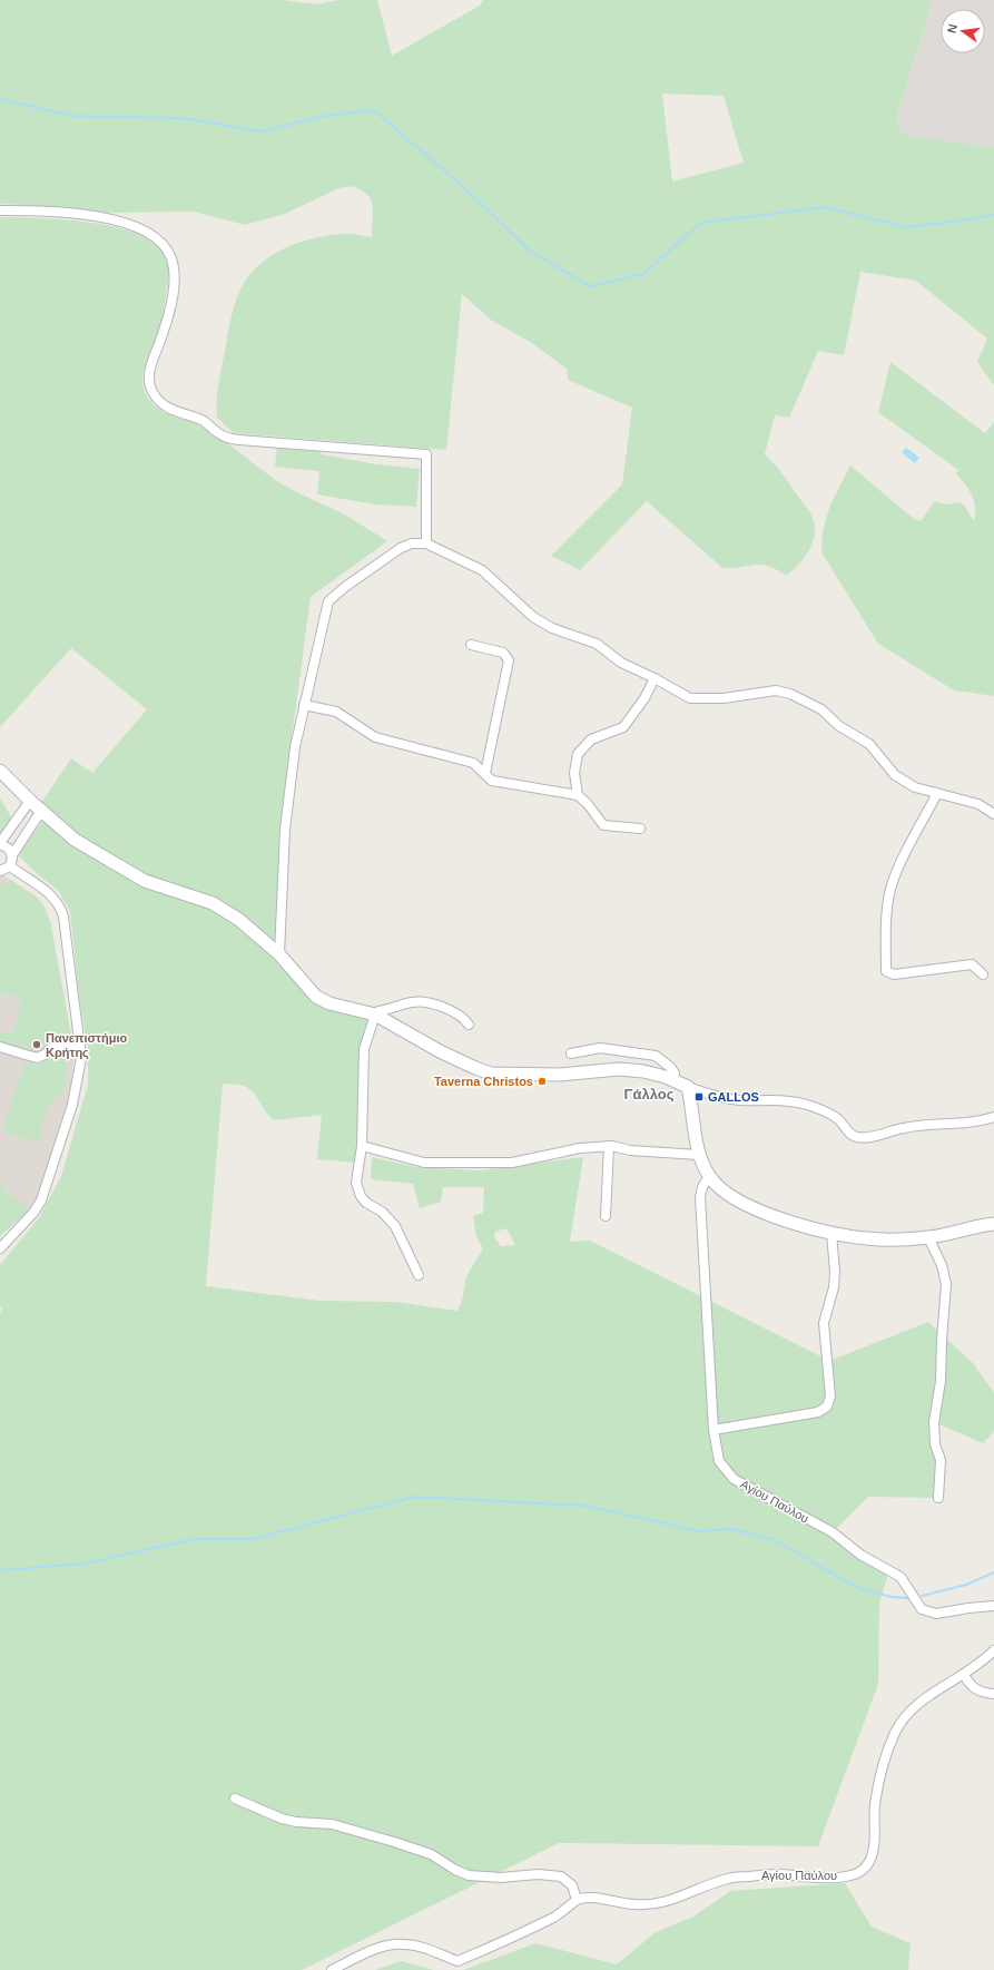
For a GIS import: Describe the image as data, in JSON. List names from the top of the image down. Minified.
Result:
{"streets":{"street":["Αγίου Παύλου"]},"districts":["Γάλλος"],"places":{"other":["Πανεπιστήμιο Κρήτης","Taverna Christos"],"transit":["GALLOS"]},"north":"left"}
